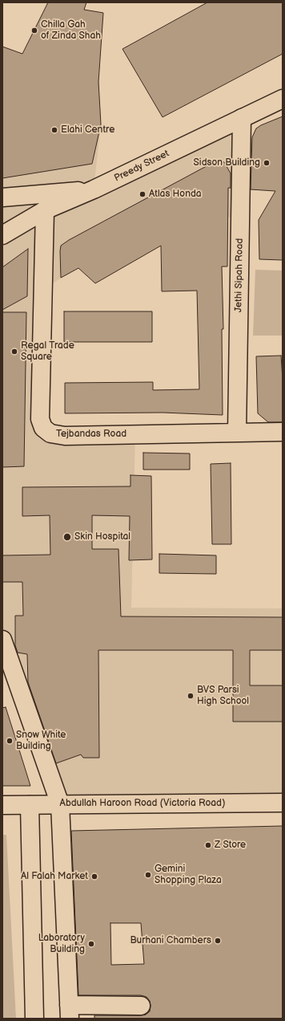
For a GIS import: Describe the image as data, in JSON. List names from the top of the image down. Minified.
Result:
{"streets":{"street":["Preedy Street","Jethi Sipah Road","Tejbandas Road","Abdullah Haroon Road (Victoria Road)"]},"crossings":[["Preedy Street","Jethi Sipah Road"],["Preedy Street","Tejbandas Road"],["Jethi Sipah Road","Tejbandas Road"]],"places":["Chilla Gah of Zinda Shah","Elahi Centre","Sidson Building","Atlas Honda","Regal Trade Square","Skin Hospital","BVS Parsi High School","Snow White Building","Z Store","Gemini Shopping Plaza","Al Falah Market","Burhani Chambers","Laboratory Building"]}
